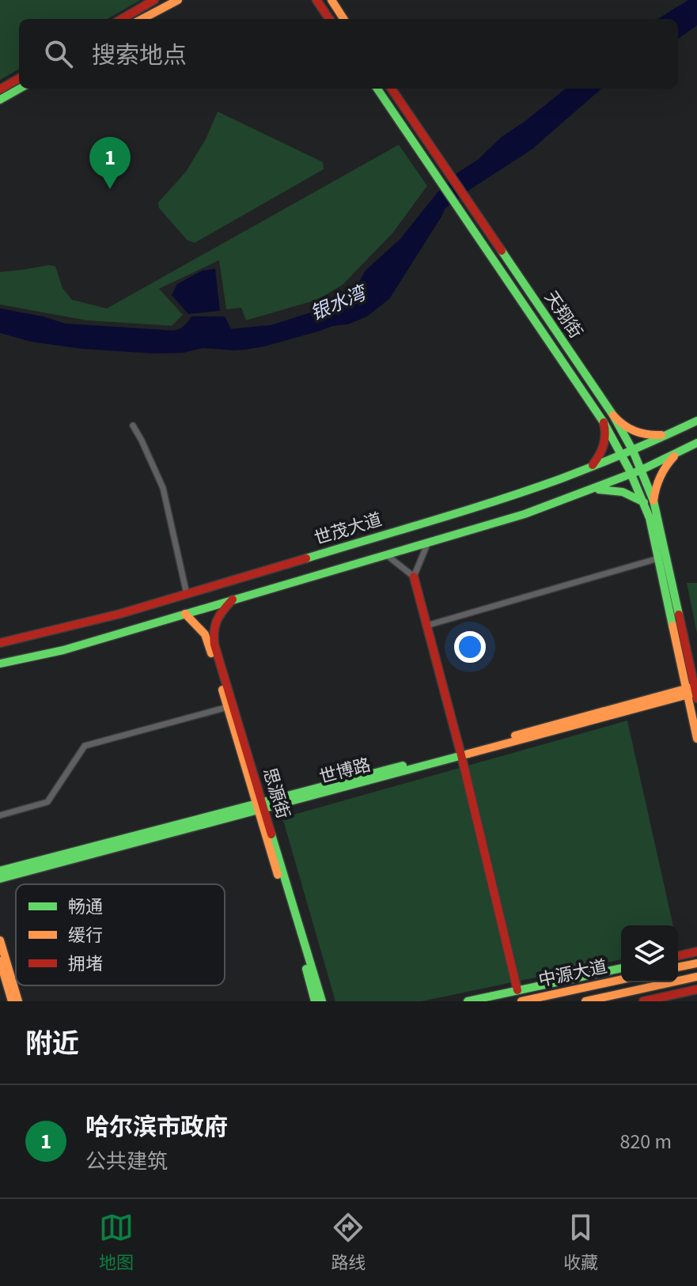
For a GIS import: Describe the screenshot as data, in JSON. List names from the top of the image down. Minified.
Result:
{"streets":{"main road":["天翔街","世茂大道","世博路","思源街","中源大道"]},"crossings":[["天翔街","世茂大道"],["世茂大道","思源街"],["世博路","思源街"]],"water":["银水湾"],"legend":["畅通","缓行","拥堵"],"page":{"search":"搜索地点","pins":"1","heading":"附近","list":[{"mark":"1","name":"哈尔滨市政府","note":"公共建筑","value":"820 m"}],"nav":["地图","路线","收藏"]}}
